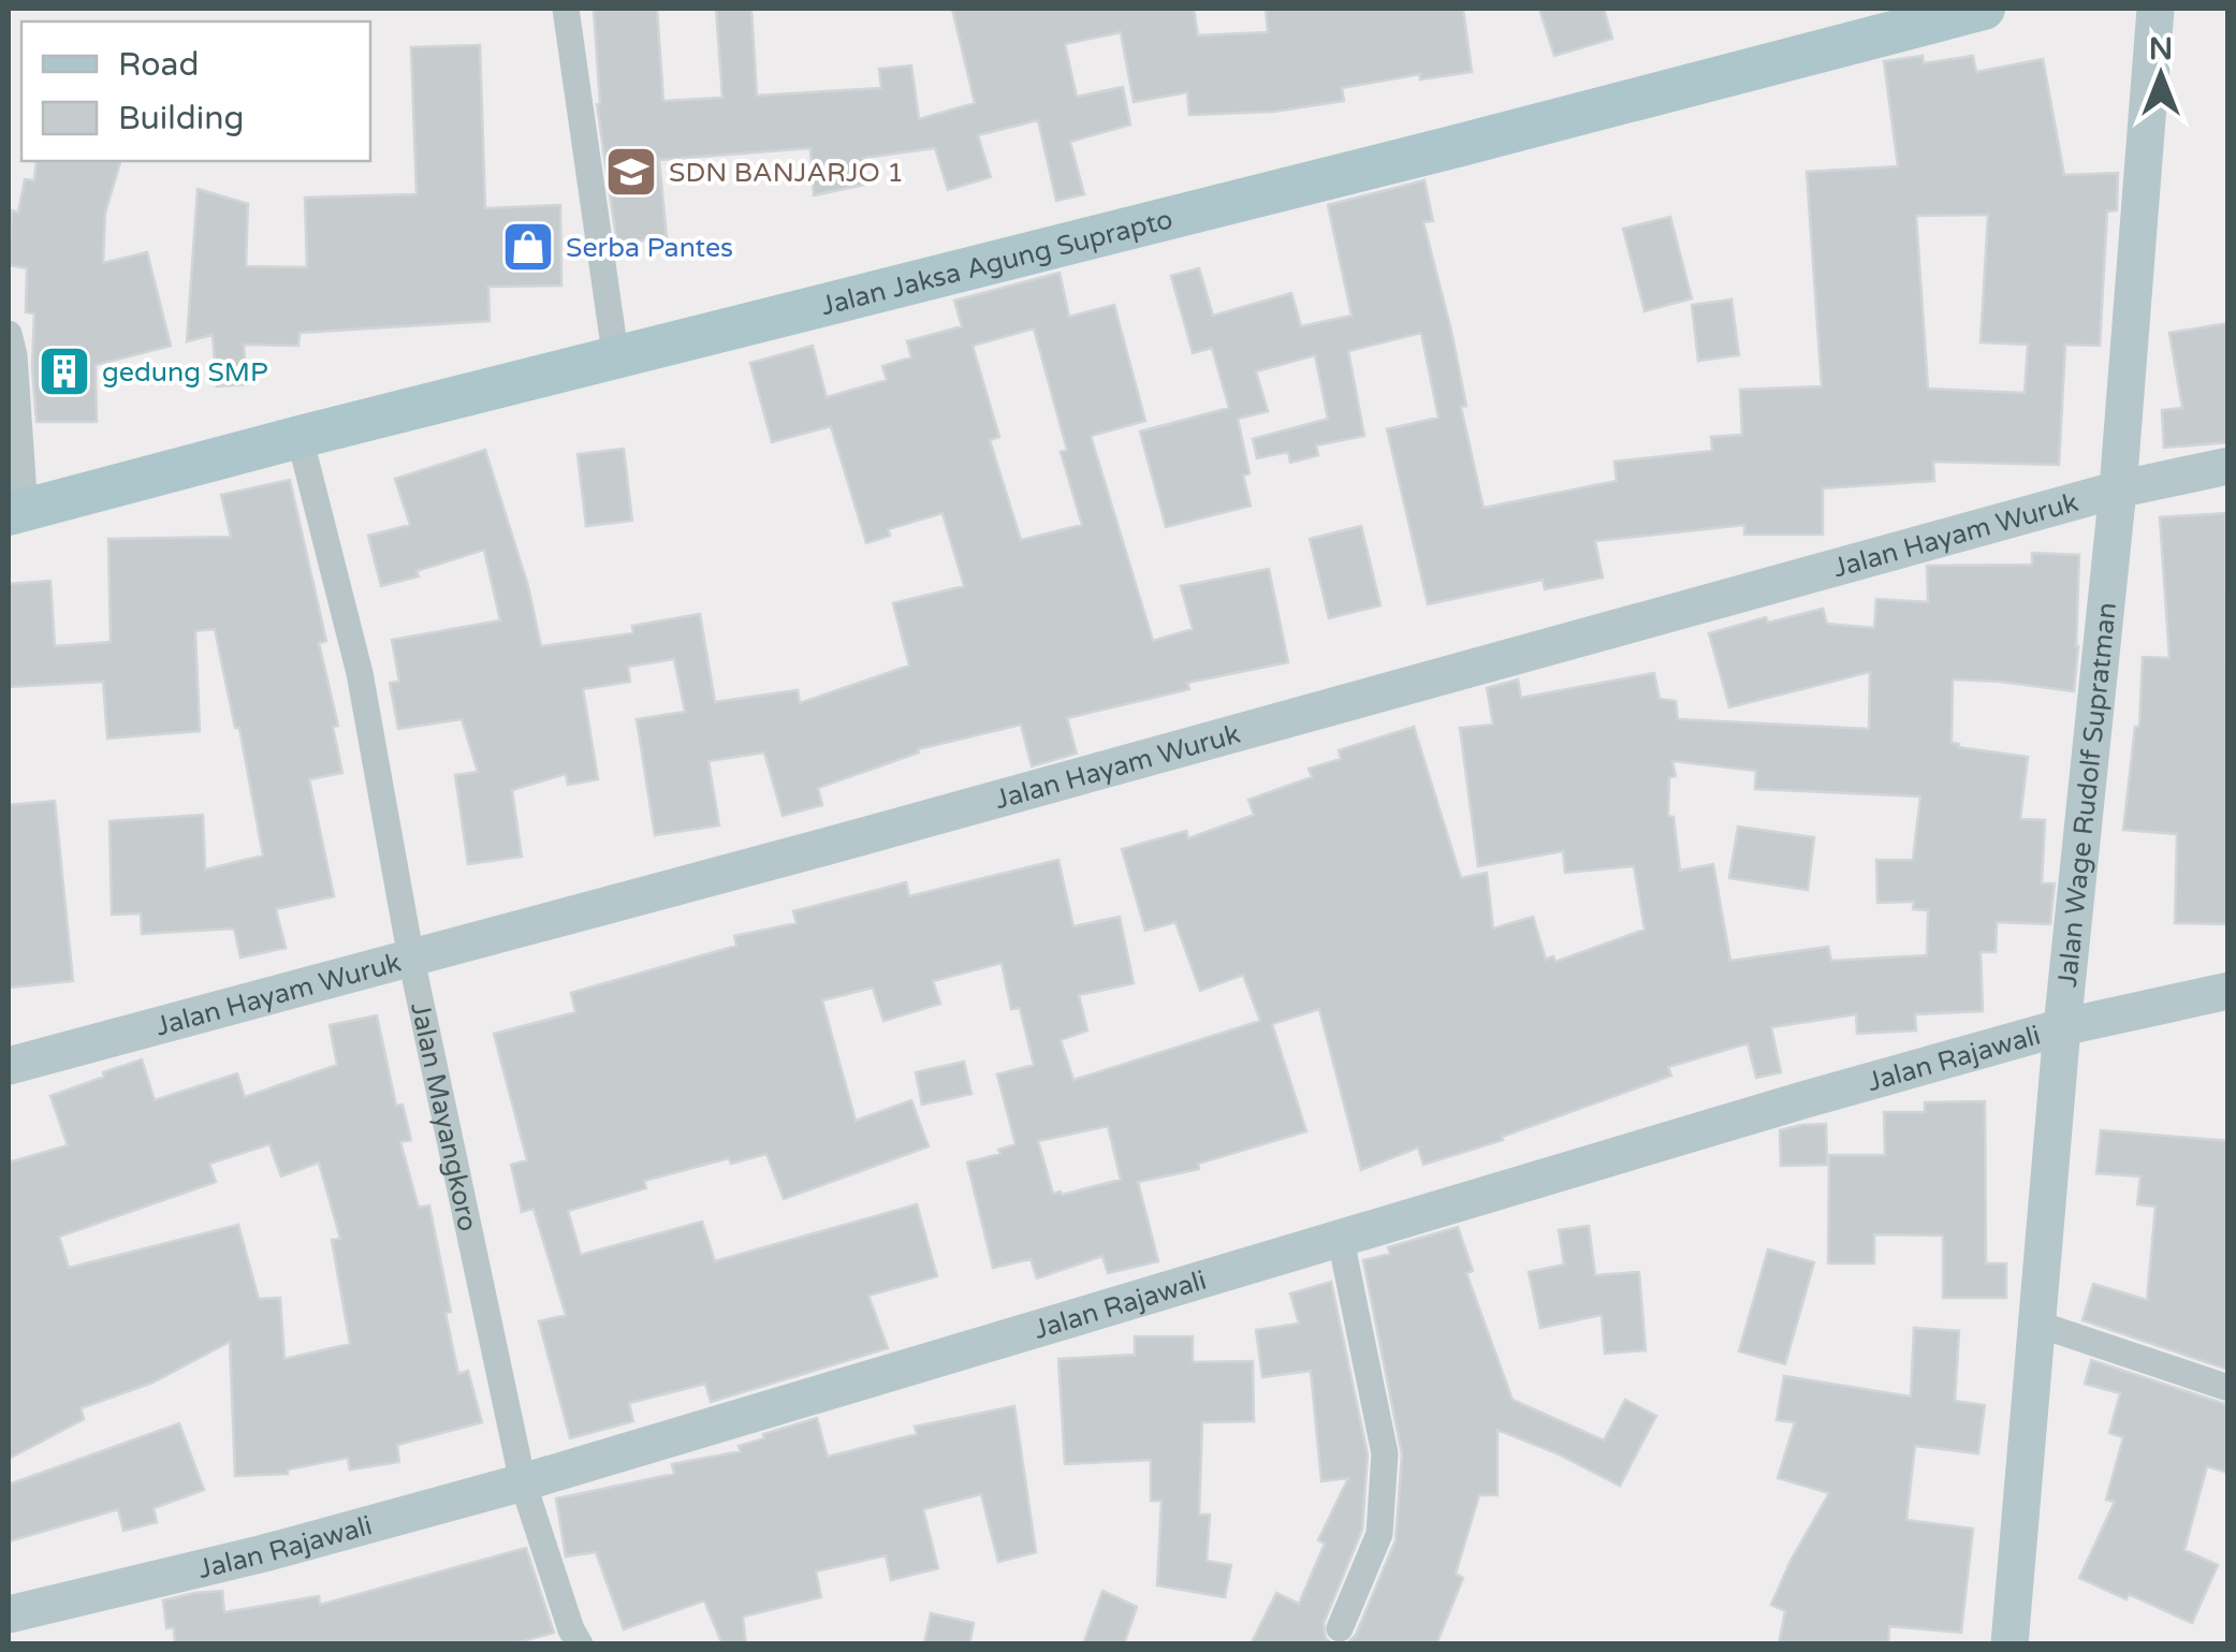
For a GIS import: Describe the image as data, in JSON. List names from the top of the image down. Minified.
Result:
{"streets":{"main road":["Jalan Jaksa Agung Suprapto","Jalan Hayam Wuruk","Jalan Wage Rudolf Supratman","Jalan Rajawali"],"street":["Jalan Mayangkoro"]},"crossings":[["Jalan Jaksa Agung Suprapto","Jalan Mayangkoro"],["Jalan Hayam Wuruk","Jalan Wage Rudolf Supratman"],["Jalan Hayam Wuruk","Jalan Mayangkoro"],["Jalan Wage Rudolf Supratman","Jalan Rajawali"],["Jalan Rajawali","Jalan Mayangkoro"]],"places":{"school or university":["SDN BANJARJO 1"],"shop":["Serba Pantes"],"building":["gedung SMP"]},"legend":["Road","Building"],"north":"top"}
